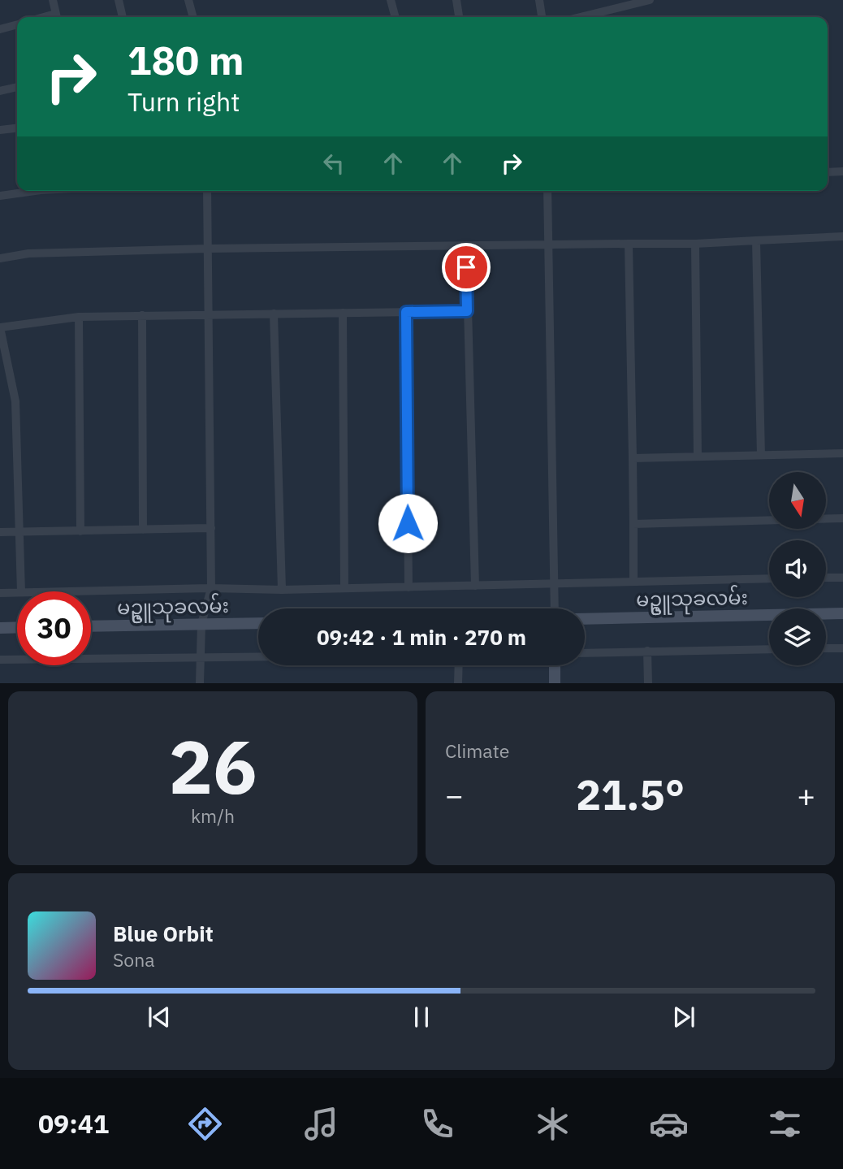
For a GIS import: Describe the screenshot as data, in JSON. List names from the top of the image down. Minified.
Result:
{"streets":{"street":["မဥ္ဇူသုခလမ်း"]},"north":"bottom","page":{"turn":["180 m","Turn right"],"limit":"30","trip":"09:42 · 1 min · 270 m","tile":[["26","km/h"],"Climate"],"heat":["−","21.5°","+"],"song":["Blue Orbit","Sona"],"tabs":"09:41"}}
